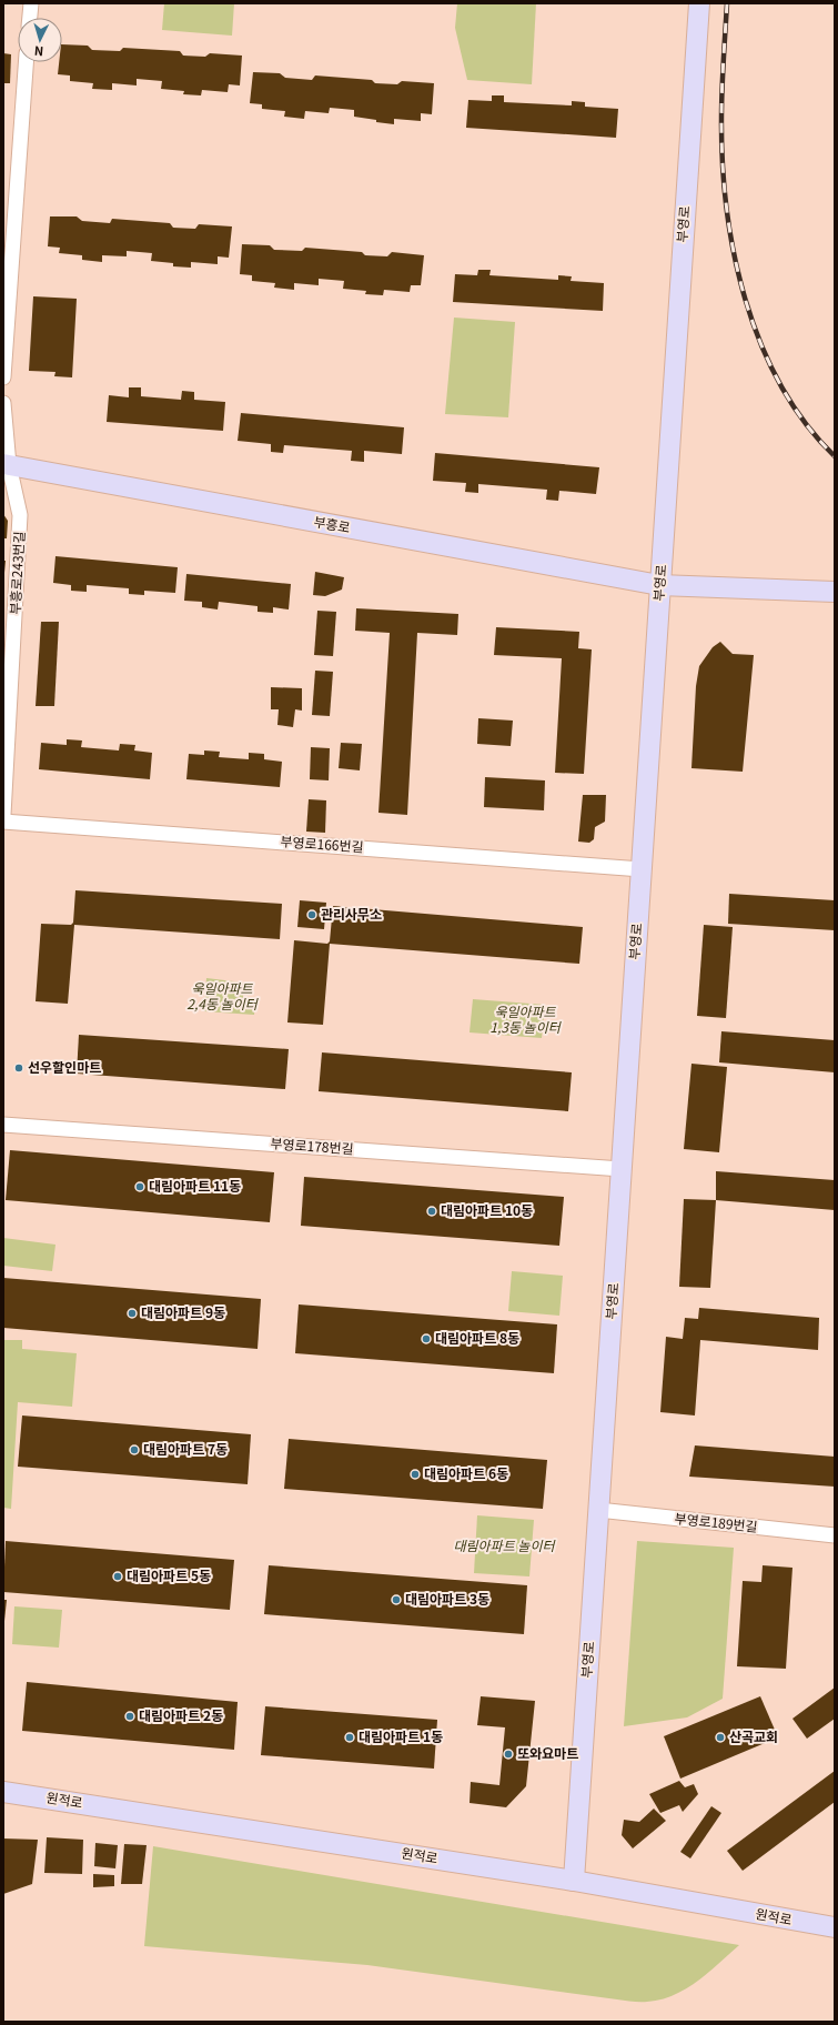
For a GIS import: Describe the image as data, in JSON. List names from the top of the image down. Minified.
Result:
{"streets":{"street":["부영로","부흥로","부흥로243번길","부영로166번길","부영로178번길","부영로189번길","원적로"]},"crossings":[["부영로","부흥로"],["부영로","부영로166번길"],["부영로","부영로178번길"],["부영로","부영로189번길"],["부영로","원적로"],["부흥로","부흥로243번길"]],"parks":["욱일아파트 2,4동 놀이터","욱일아파트 1,3동 놀이터","대림아파트 놀이터"],"places":["관리사무소","선우할인마트","대림아파트 11동","대림아파트 10동","대림아파트 9동","대림아파트 8동","대림아파트 7동","대림아파트 6동","대림아파트 5동","대림아파트 3동","대림아파트 2동","대림아파트 1동","산곡교회","또와요마트"],"north":"bottom"}
